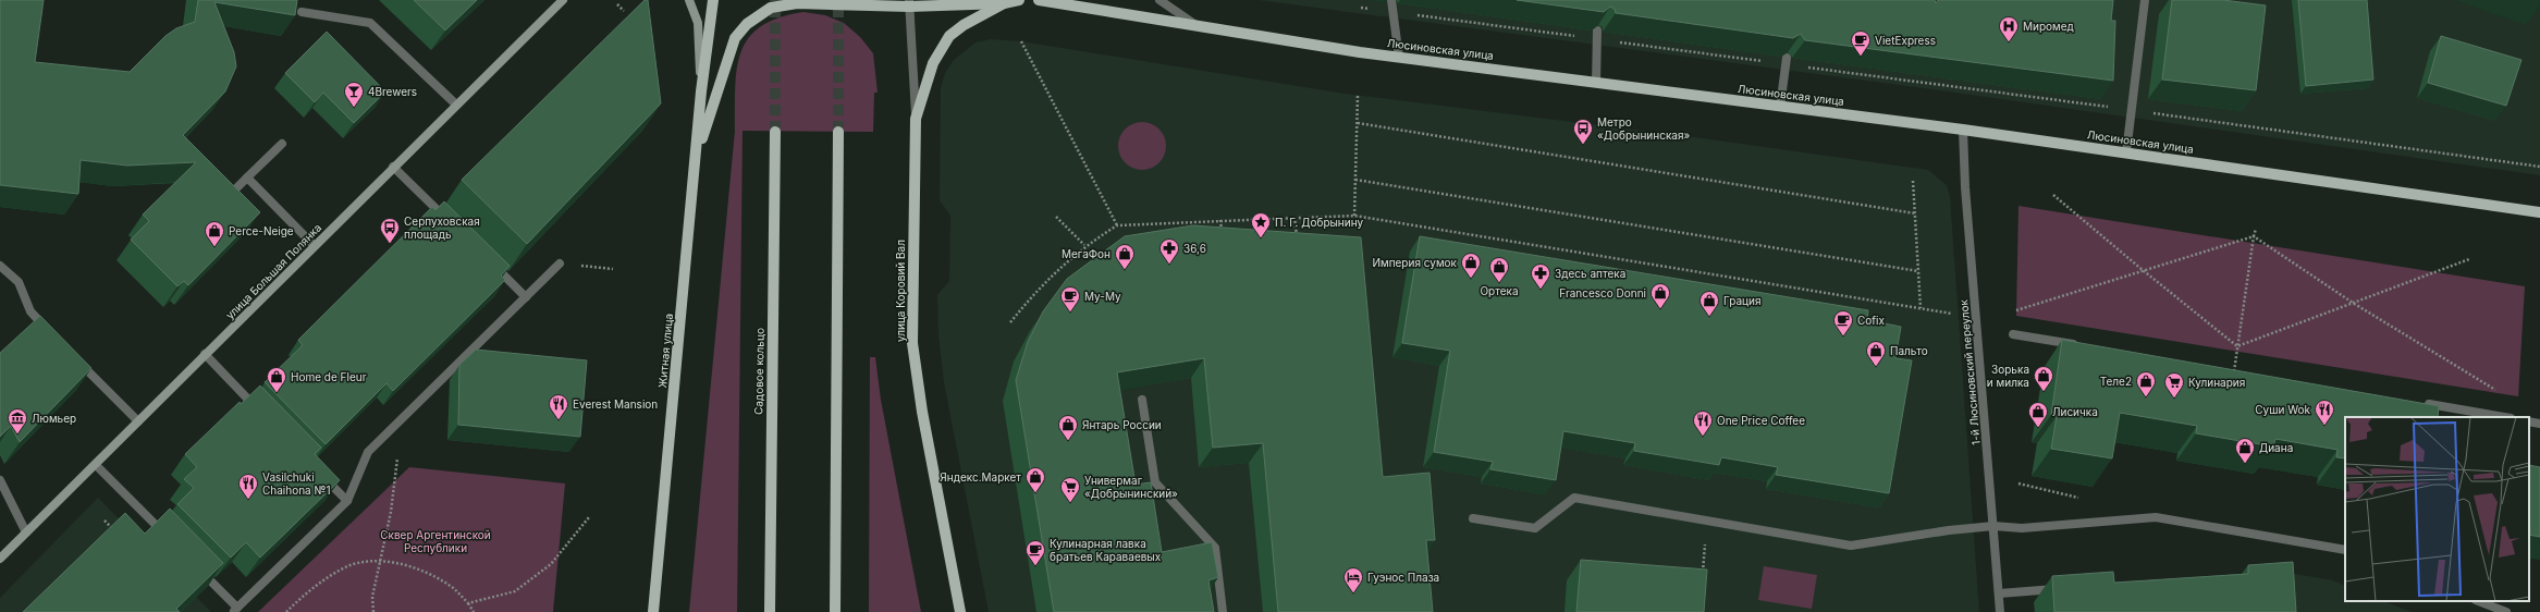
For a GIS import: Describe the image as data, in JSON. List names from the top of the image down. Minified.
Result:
{"streets":{"main road":["Люсиновская улица","улица Большая Полянка","улица Коровий Вал","Житная улица","Садовое кольцо"],"street":["1-й Люсиновский переулок"]},"crossings":[["Люсиновская улица","1-й Люсиновский переулок"]],"parks":["Сквер Аргентинской Республики"],"places":{"hospital":["Миромед"],"cafe":["VietExpress","Му-Му","Cofix","Кулинарная лавка братьев Караваевых"],"bar":["4Brewers"],"bus stop":["Метро «Добрынинская»","Серпуховская площадь"],"place":["П. Г. Добрынину"],"shop":["Perce-Neige","МегаФон","Империя сумок","Ортека","Francesco Donni","Грация","Пальто","Зорька и милка","Home de Fleur","Теле2","Лисичка","Янтарь России","Диана","Яндекс.Маркет"],"pharmacy":["36,6","Здесь аптека"],"supermarket":["Кулинария","Универмаг «Добрынинский»"],"restaurant":["Everest Mansion","Суши Wok","One Price Coffee","Vasilchuki Chaihona №1"],"museum":["Люмьер"],"hotel":["Гуэнос Плаза"]}}
